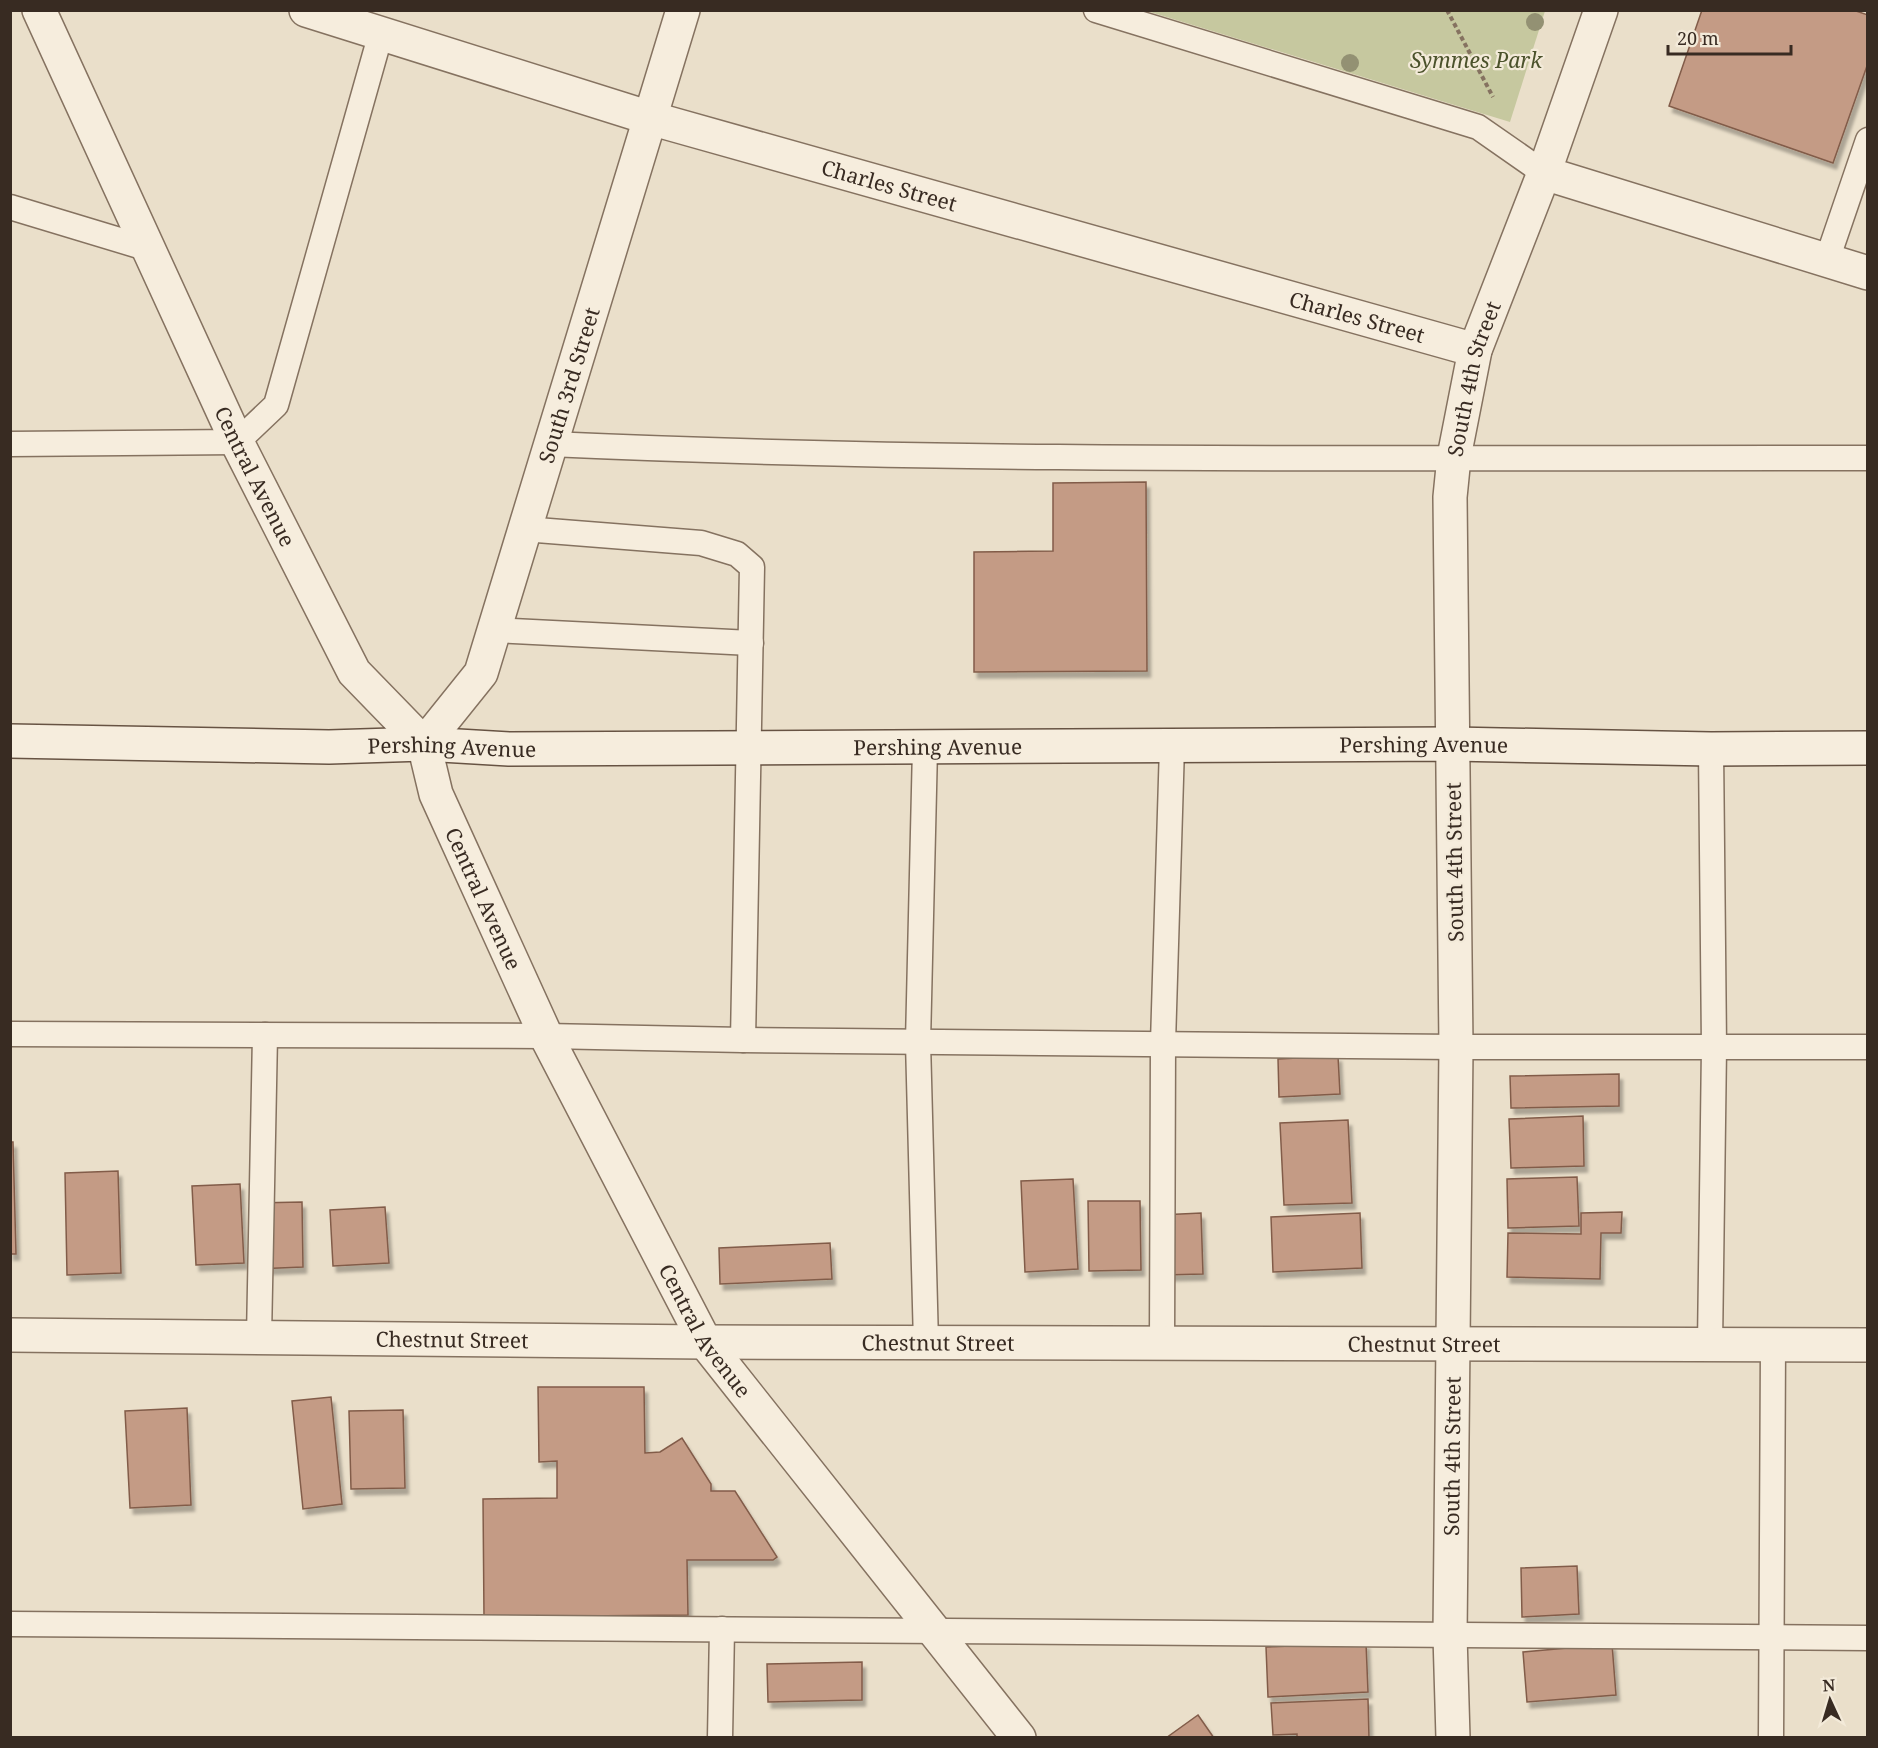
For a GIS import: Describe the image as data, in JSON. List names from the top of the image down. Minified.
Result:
{"streets":{"street":["Charles Street","South 4th Street","South 3rd Street","Central Avenue","Pershing Avenue","Chestnut Street"]},"crossings":[["Charles Street","South 4th Street"],["Charles Street","South 3rd Street"],["South 4th Street","Pershing Avenue"],["South 4th Street","Chestnut Street"],["South 3rd Street","Central Avenue"],["South 3rd Street","Pershing Avenue"],["Central Avenue","Pershing Avenue"],["Central Avenue","Chestnut Street"]],"parks":["Symmes Park"],"scale_bar":"20 m","north":"top"}
